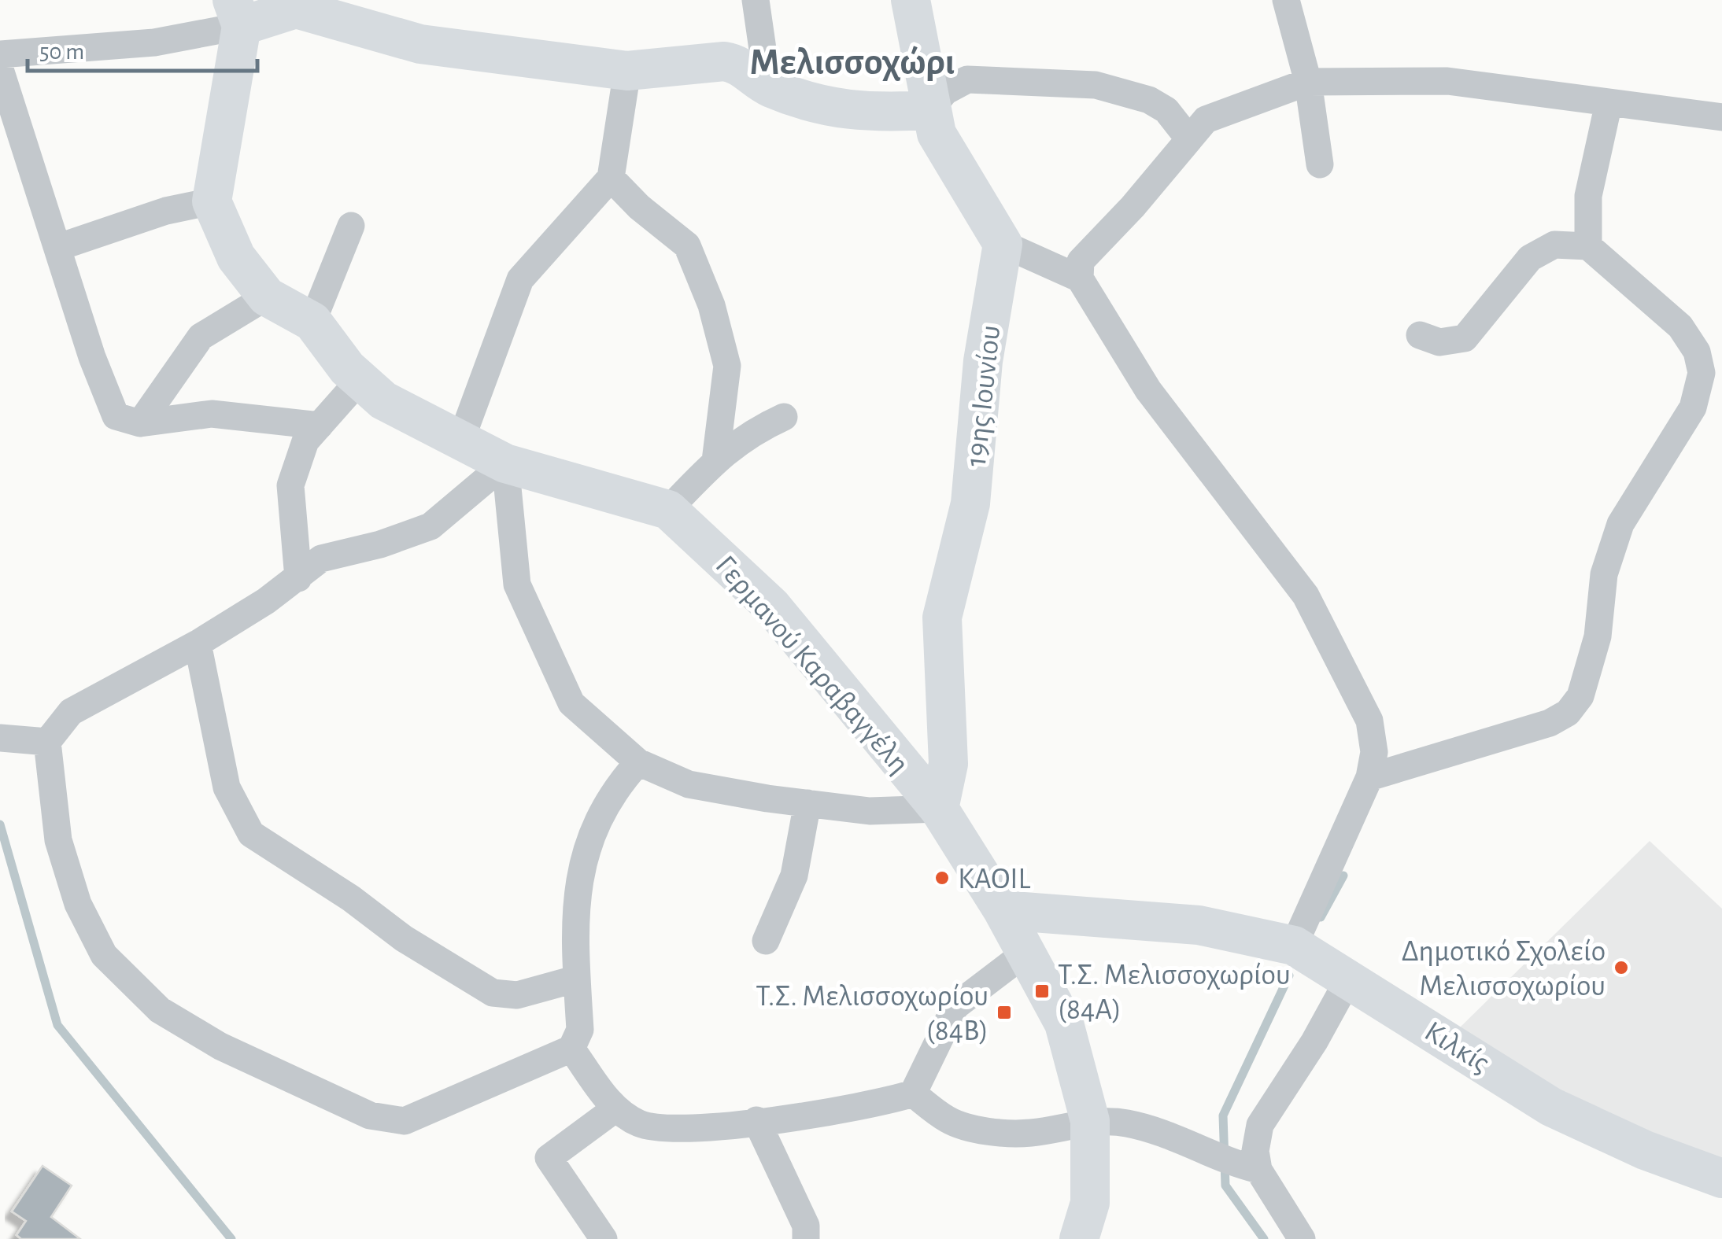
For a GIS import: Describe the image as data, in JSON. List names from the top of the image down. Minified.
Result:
{"streets":{"main road":["19ης Ιουνίου","Γερμανού Καραβαγγέλη","Κιλκίς"]},"crossings":[["19ης Ιουνίου","Γερμανού Καραβαγγέλη"],["Γερμανού Καραβαγγέλη","Κιλκίς"]],"districts":["Μελισσοχώρι"],"places":{"other":["KAOIL","Δημοτικό Σχολείο Μελισσοχωρίου"],"transit":["Τ.Σ. Μελισσοχωρίου (84Α)","Τ.Σ. Μελισσοχωρίου (84Β)"]},"scale_bar":"50 m"}
